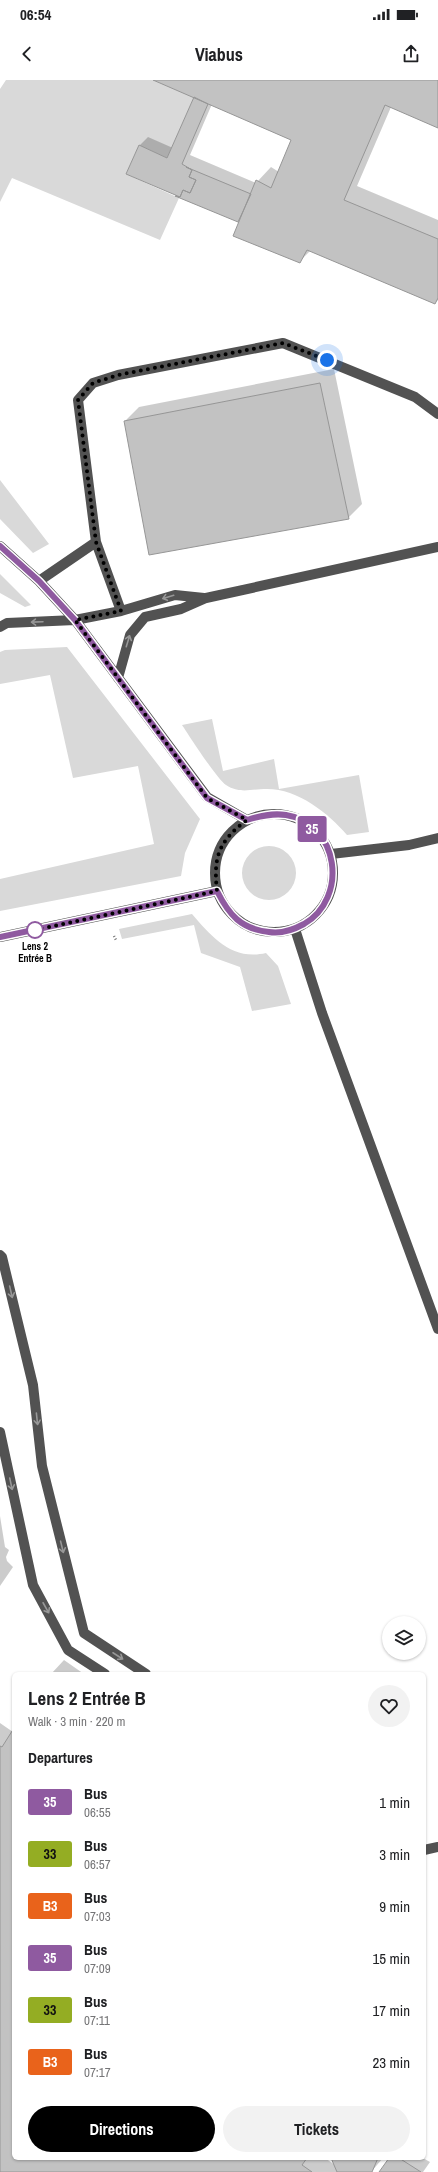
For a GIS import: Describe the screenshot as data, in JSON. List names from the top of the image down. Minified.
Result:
{"places":["Lens 2 Entrée B"],"lines":["bus line 35"],"page":{"status":"06:54","header":"Viabus","on_map":"35","heading":[["Lens 2 Entrée B","Walk · 3 min · 220 m"],"Departures"],"list":[{"mark":"35","name":"Bus","note":"06:55","value":"1 min"},{"mark":"33","name":"Bus","note":"06:57","value":"3 min"},{"mark":"B3","name":"Bus","note":"07:03","value":"9 min"},{"mark":"35","name":"Bus","note":"07:09","value":"15 min"},{"mark":"33","name":"Bus","note":"07:11","value":"17 min"},{"mark":"B3","name":"Bus","note":"07:17","value":"23 min"}],"buttons":["Directions","Tickets"]}}
